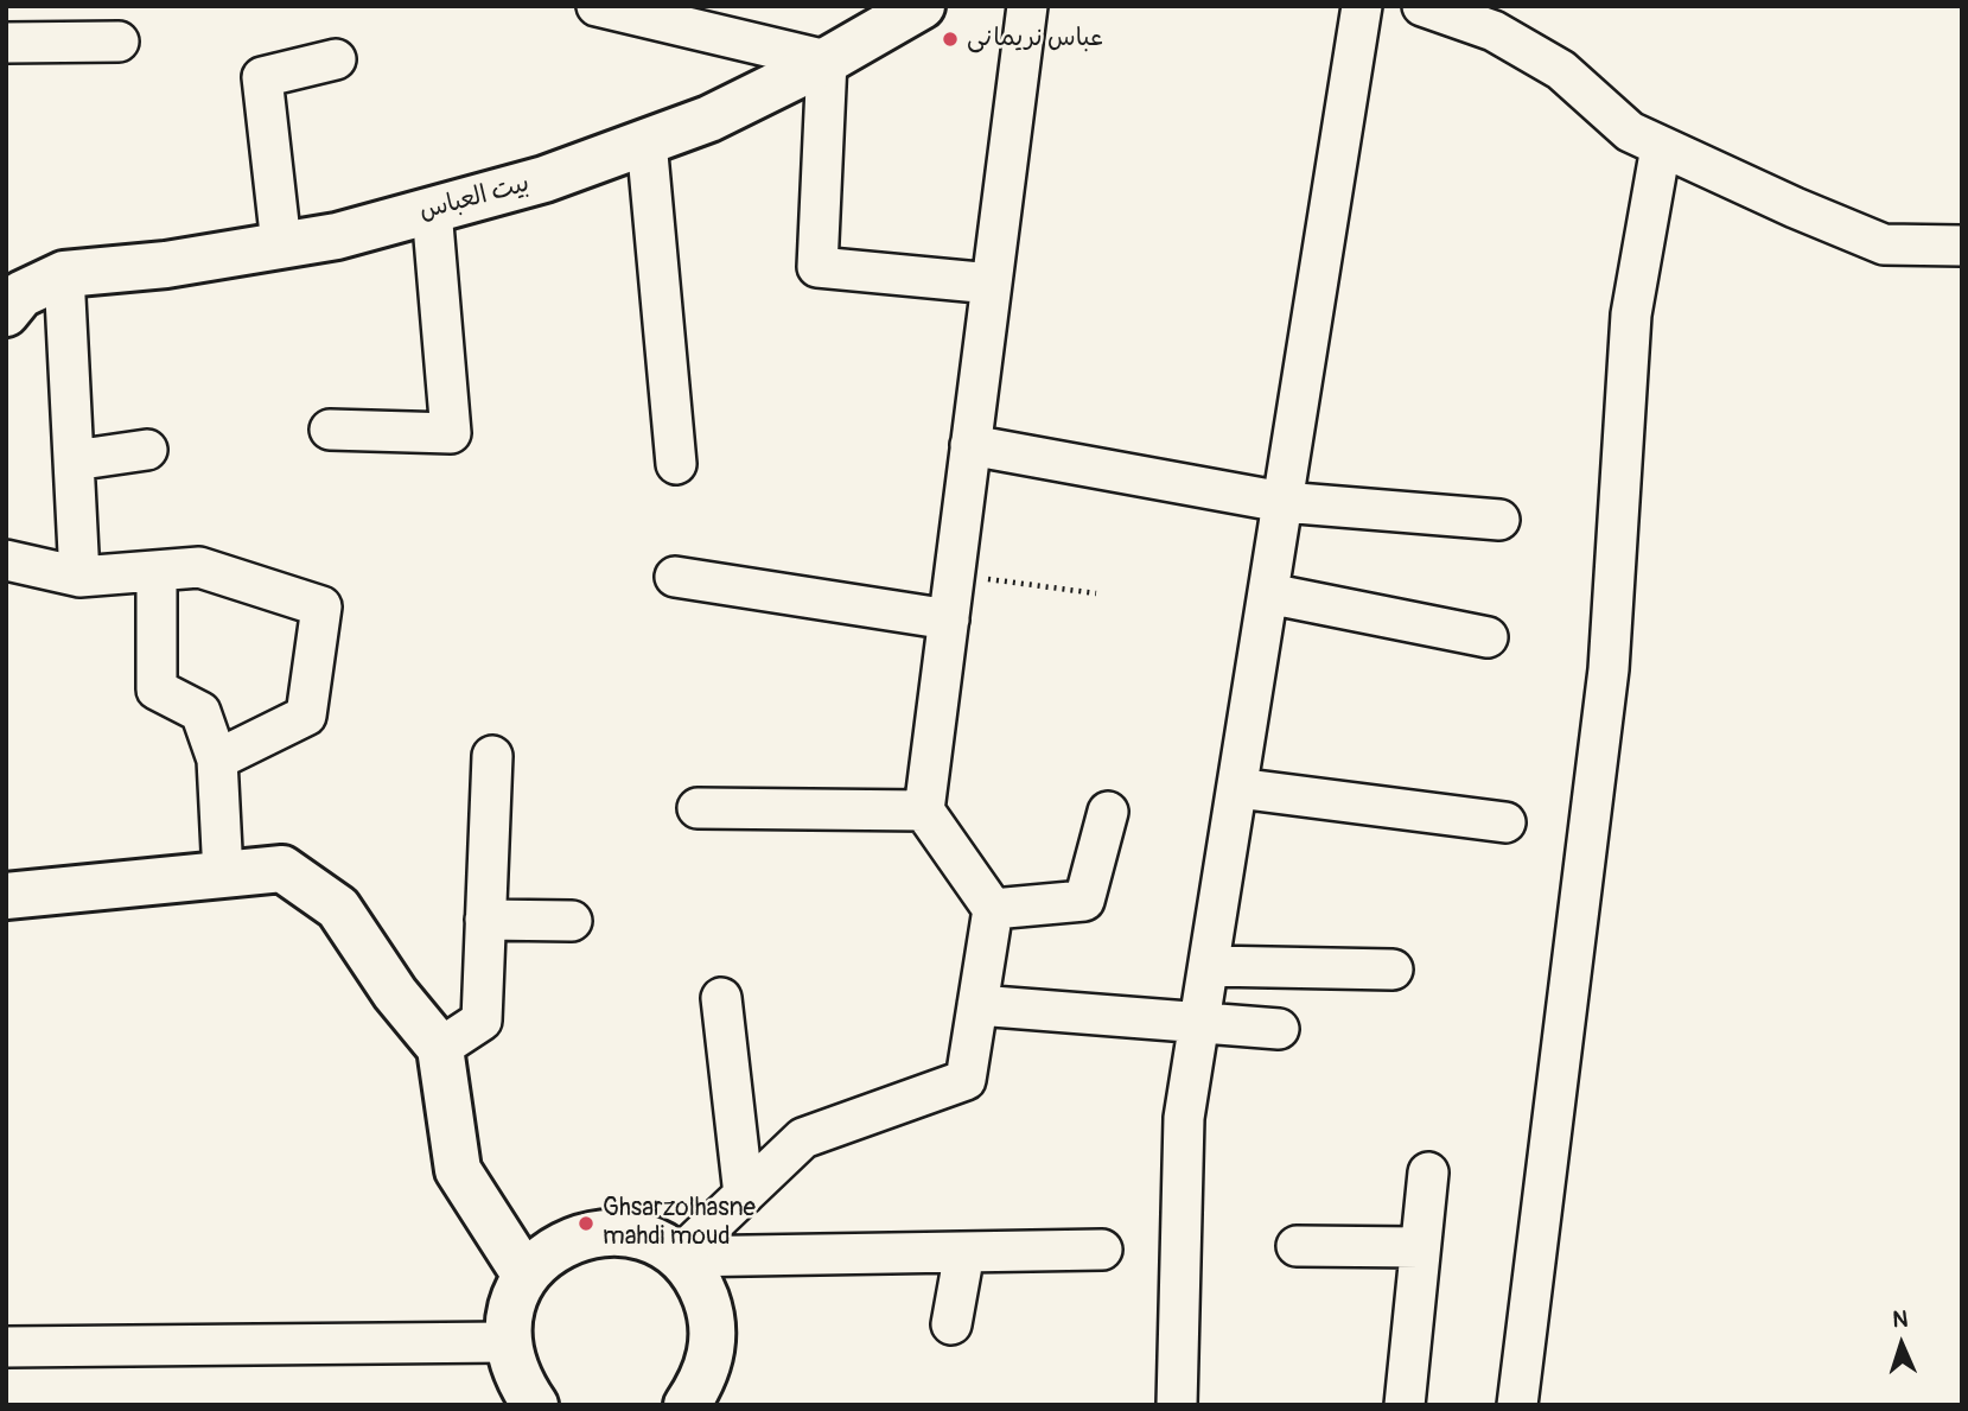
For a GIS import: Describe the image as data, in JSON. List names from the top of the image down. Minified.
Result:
{"streets":{"street":["بیت العباس"]},"places":["عباس نریمانی","Ghsarzolhasne mahdi moud"],"north":"top"}
